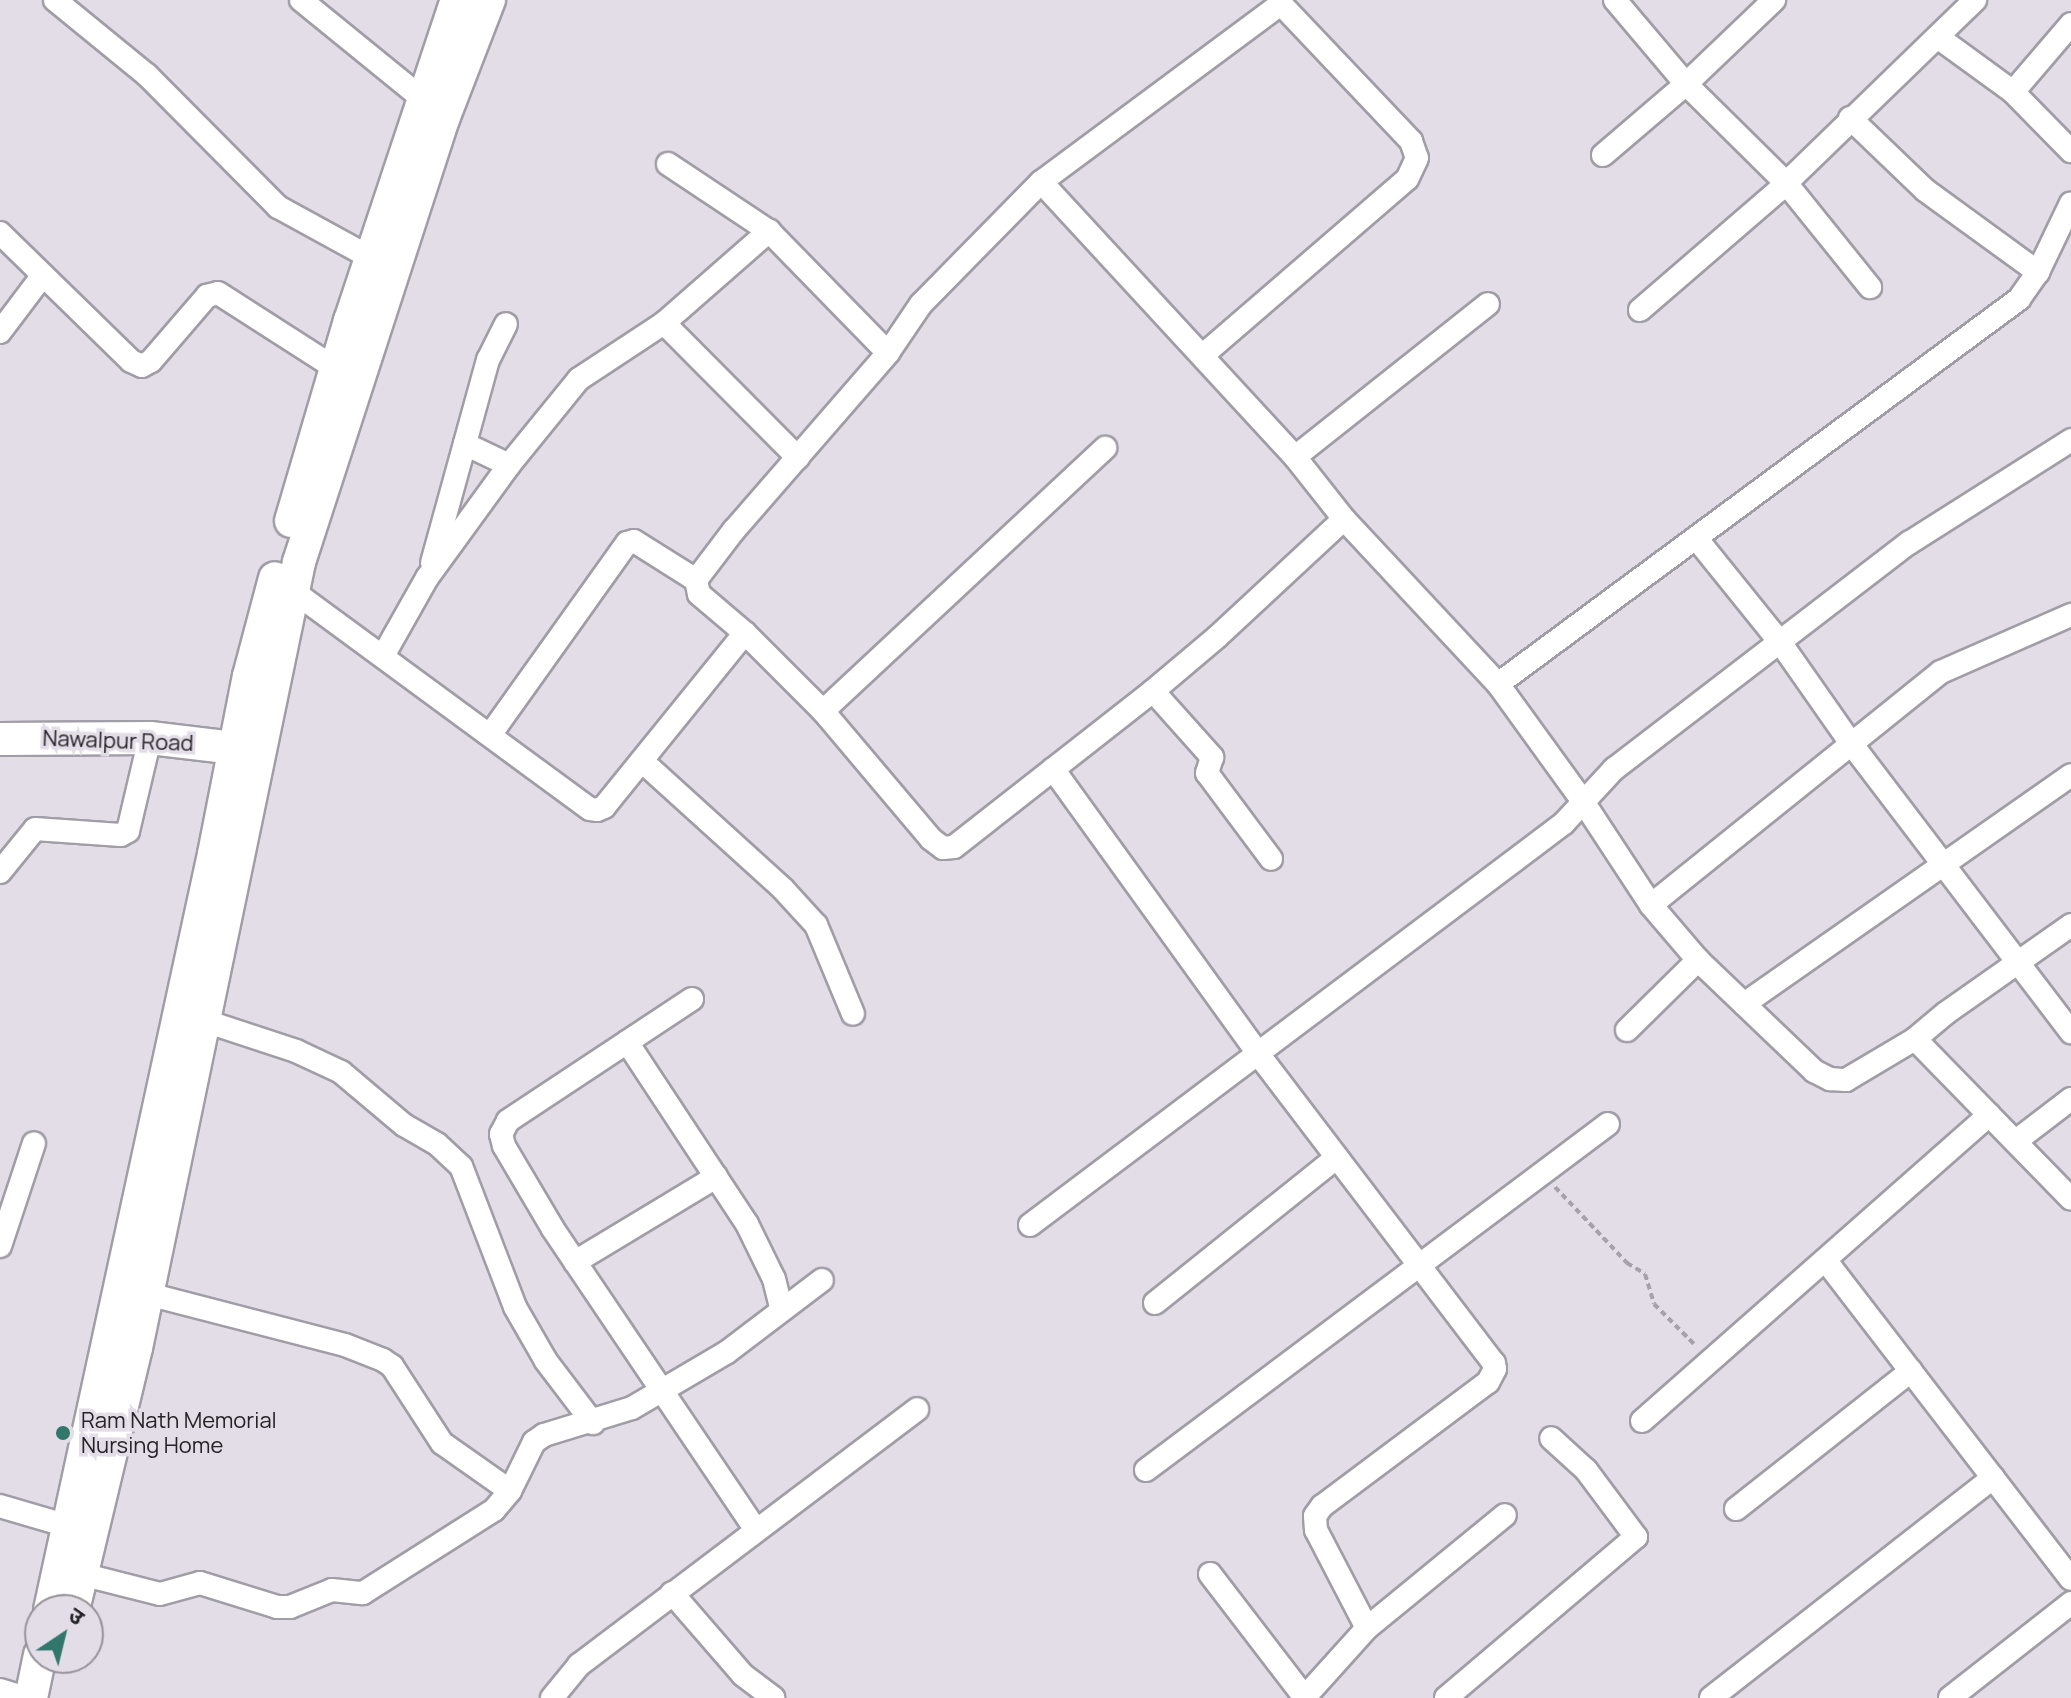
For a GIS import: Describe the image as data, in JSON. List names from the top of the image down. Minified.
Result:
{"streets":{"street":["Nawalpur Road"]},"places":["Ram Nath Memorial Nursing Home"],"north":"top right"}
